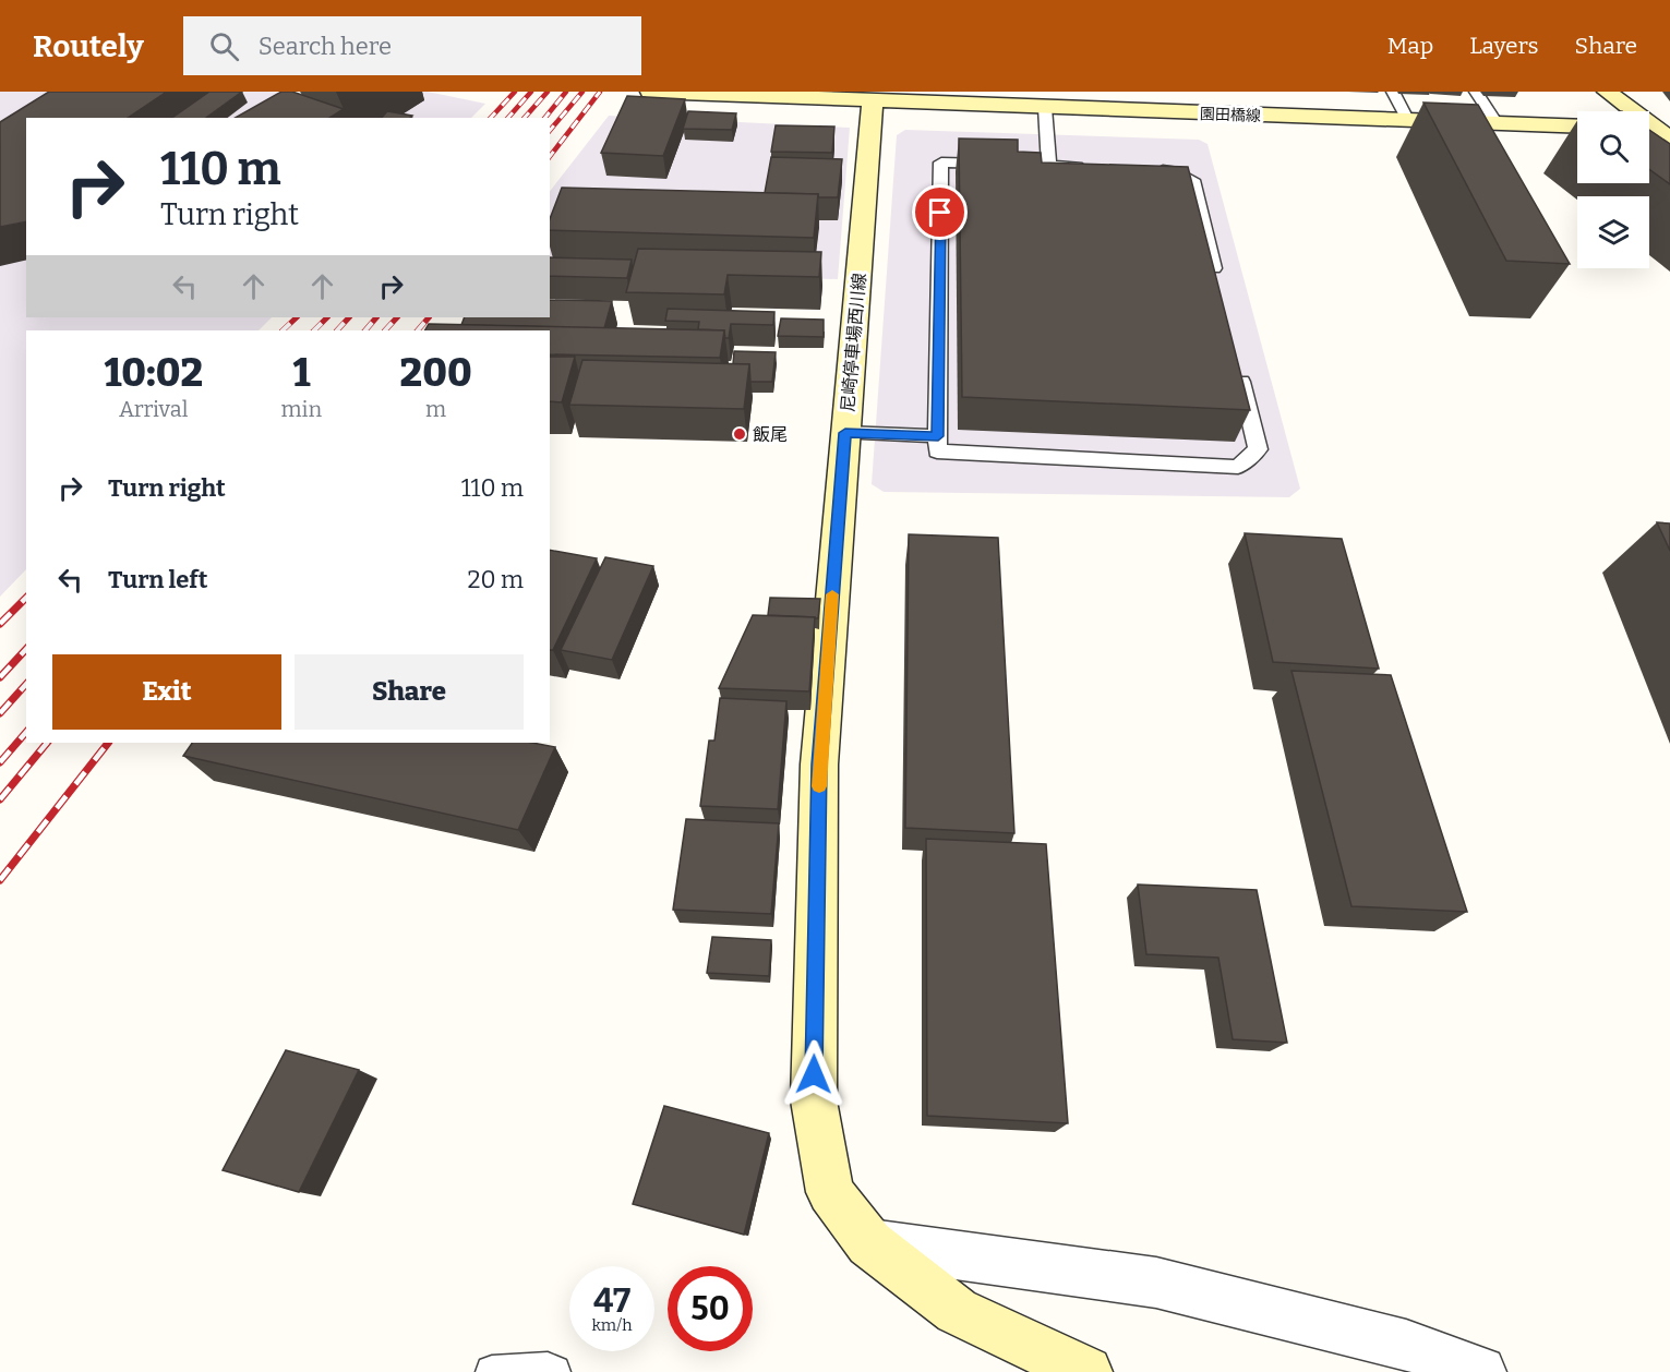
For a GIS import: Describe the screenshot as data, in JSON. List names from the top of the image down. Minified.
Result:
{"streets":{"main road":["園田橋線","尼崎停車場西川線"]},"crossings":[["園田橋線","尼崎停車場西川線"]],"places":["飯尾"],"page":{"header":"Routely","search":"Search here","nav":["Map","Layers","Share"],"turn":["110 m","Turn right"],"eta":["10:02","Arrival","1","min","200","m"],"list":[{"name":"Turn right","value":"110 m"},{"name":"Turn left","value":"20 m"}],"buttons":["Exit","Share"],"speed":"47 km/h","limit":"50"}}
